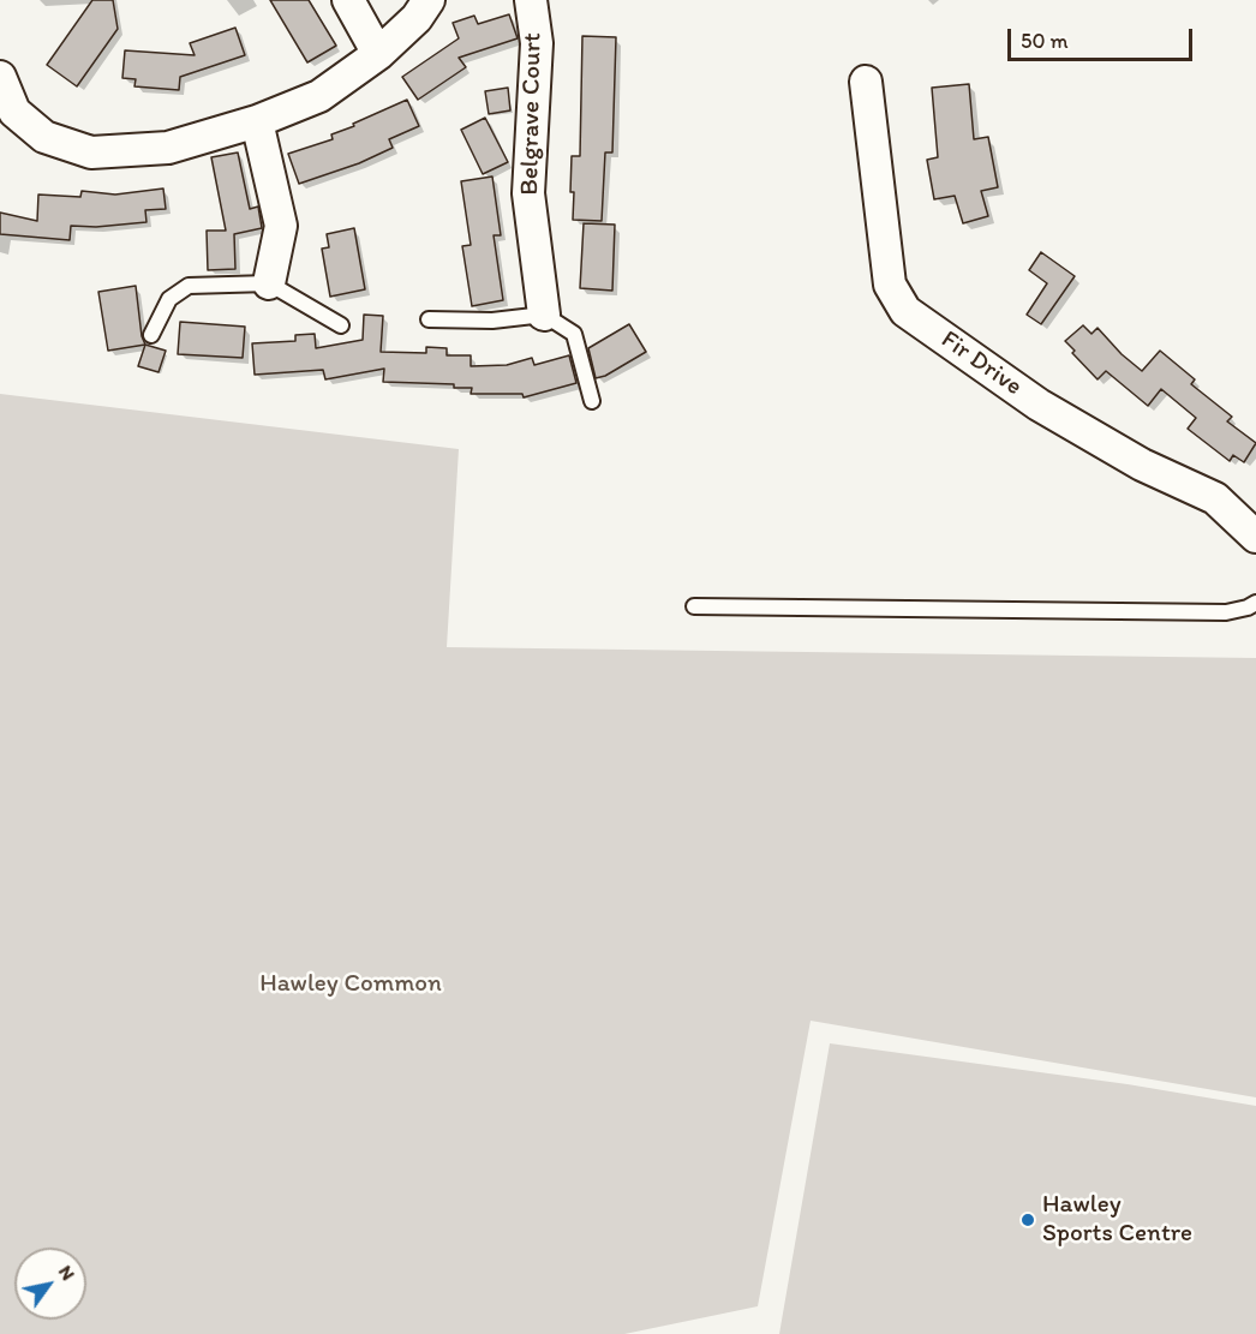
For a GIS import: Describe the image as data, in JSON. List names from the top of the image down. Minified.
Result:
{"streets":{"street":["Belgrave Court","Fir Drive"]},"parks":["Hawley Common"],"places":["Hawley Sports Centre"],"scale_bar":"50 m","north":"top right"}
